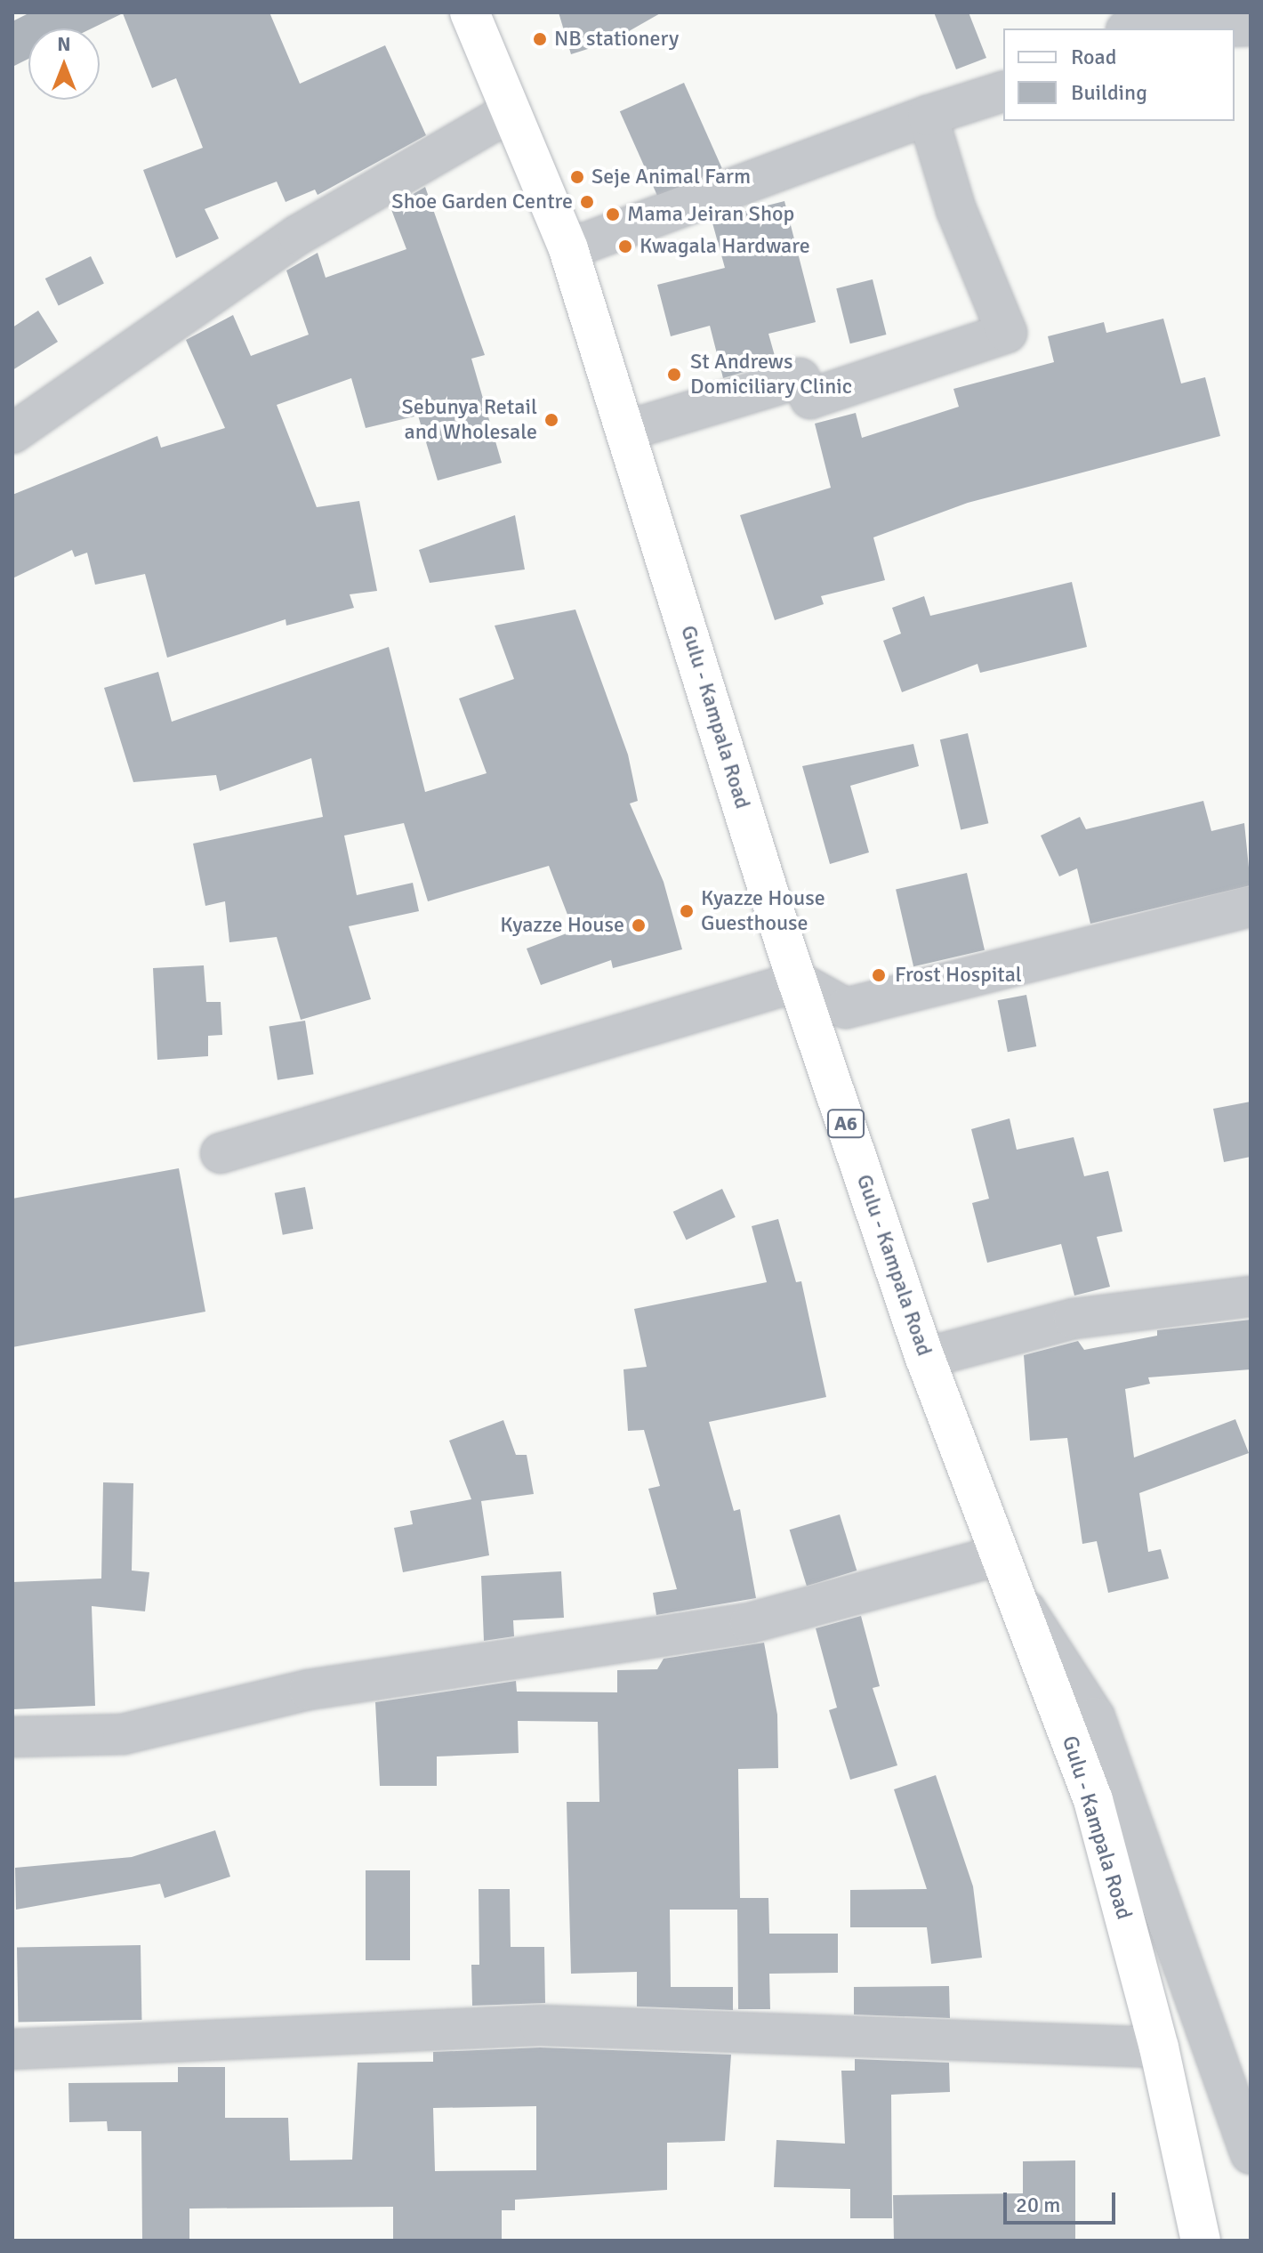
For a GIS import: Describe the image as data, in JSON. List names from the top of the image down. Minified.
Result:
{"streets":{"main road":["Gulu - Kampala Road","A6"]},"places":["NB stationery","Seje Animal Farm","Shoe Garden Centre","Mama Jeiran Shop","Kwagala Hardware","St Andrews Domiciliary Clinic","Sebunya Retail and Wholesale","Kyazze House Guesthouse","Kyazze House","Frost Hospital"],"legend":["Road","Building"],"scale_bar":"20 m","north":"top"}
